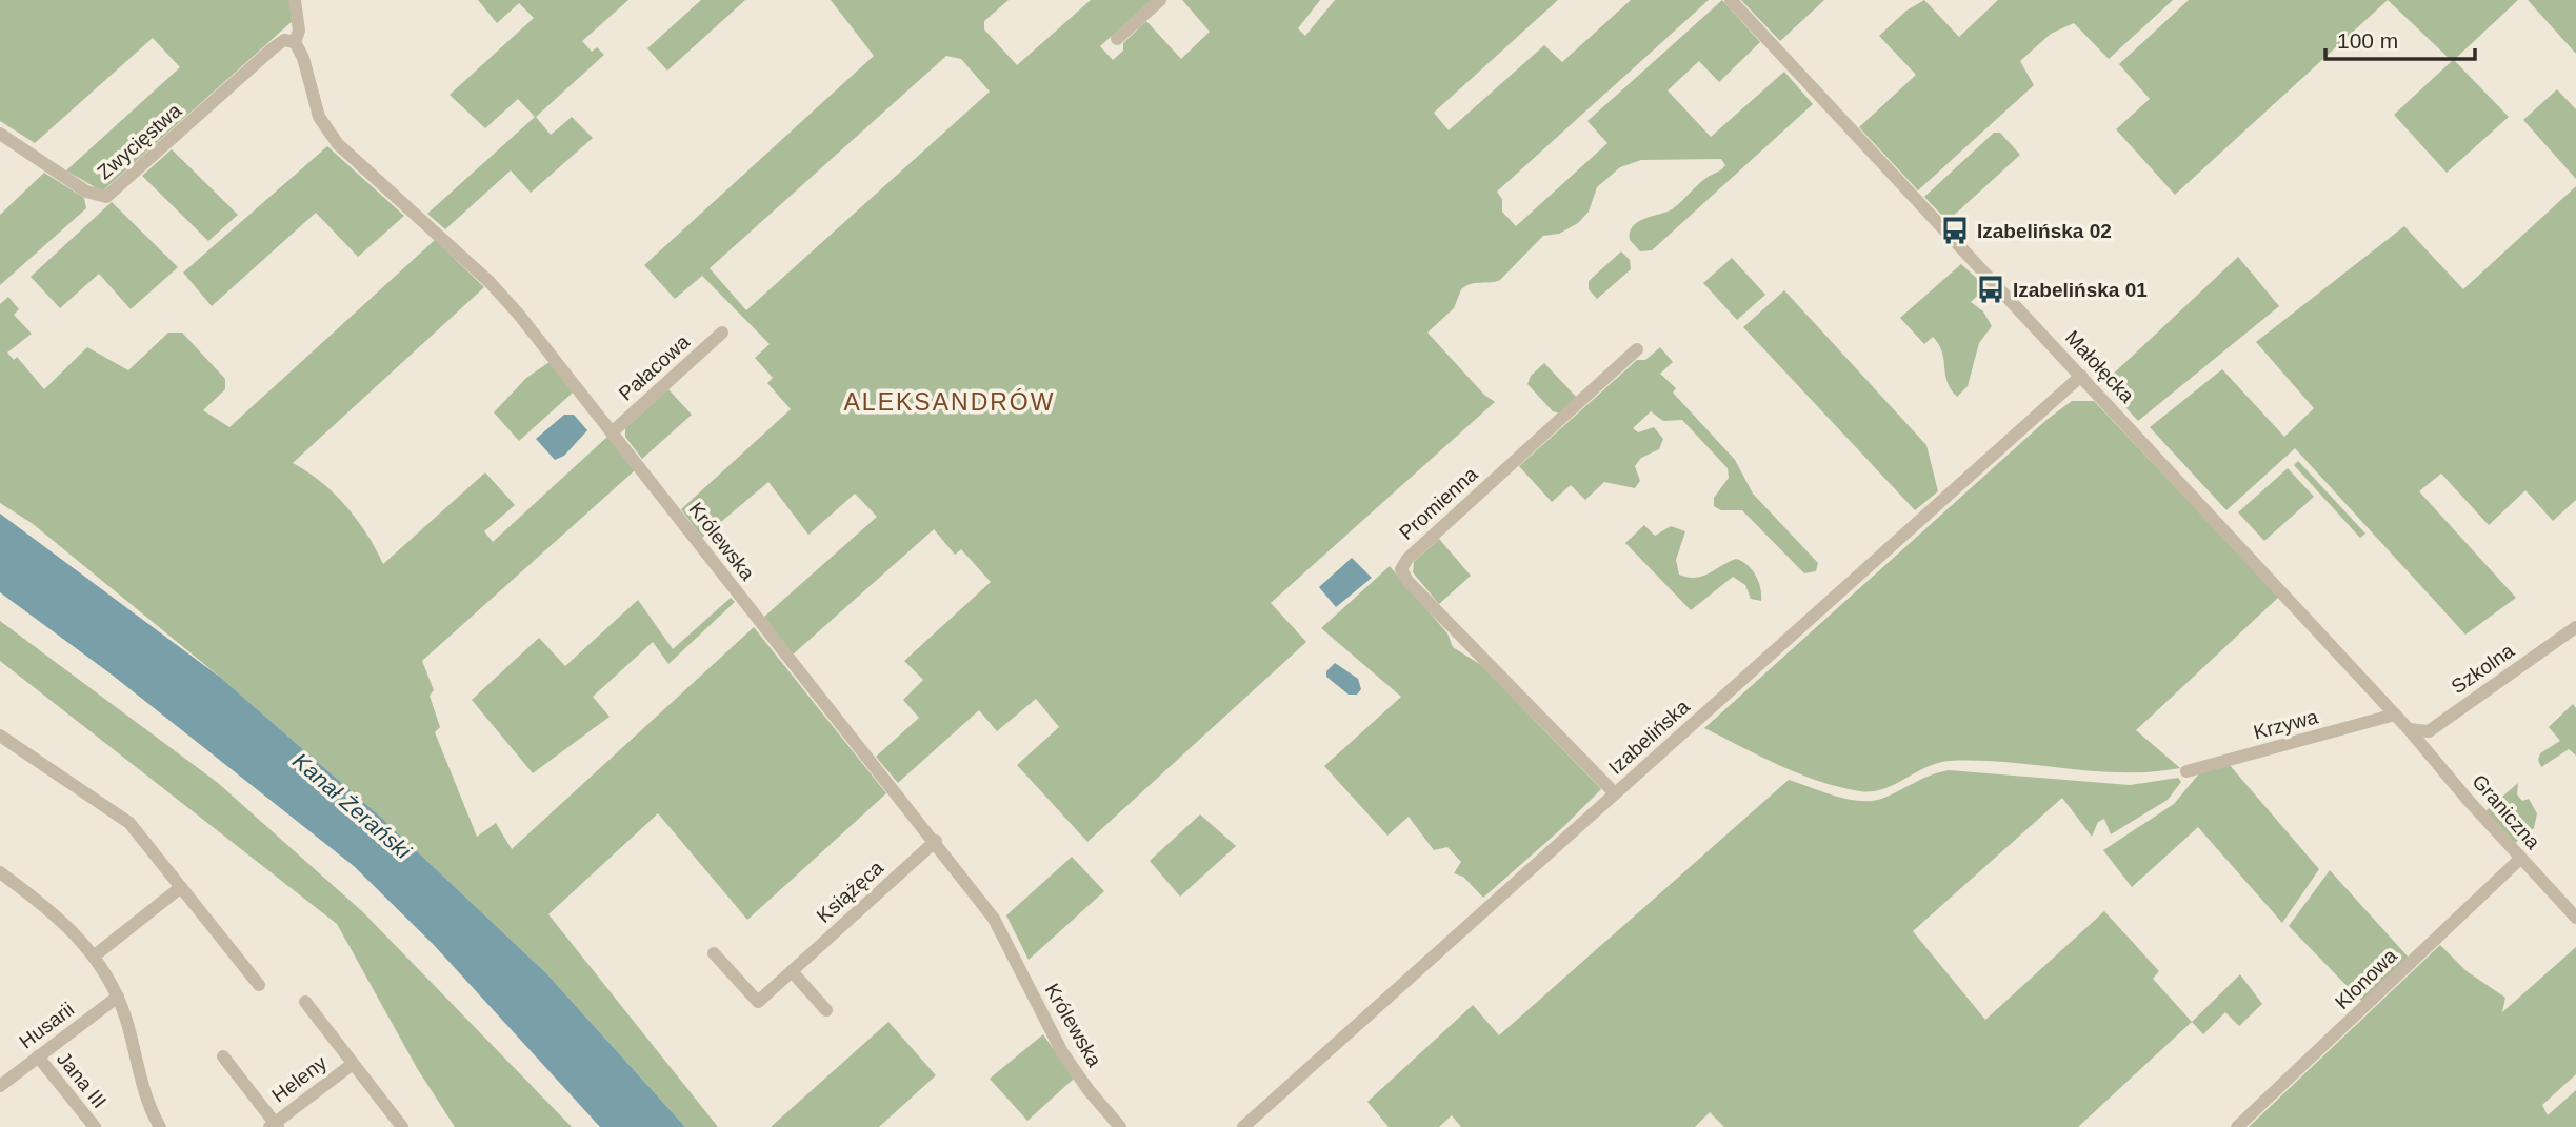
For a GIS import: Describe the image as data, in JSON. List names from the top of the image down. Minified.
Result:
{"streets":{"street":["Zwycięstwa","Małołęcka","Pałacowa","Promienna","Królewska","Szkolna","Krzywa","Izabelińska","Graniczna","Książęca","Klonowa","Husarii","Heleny","Jana III"]},"crossings":[["Zwycięstwa","Królewska"],["Małołęcka","Szkolna"],["Małołęcka","Krzywa"],["Małołęcka","Izabelińska"],["Małołęcka","Graniczna"],["Pałacowa","Królewska"],["Promienna","Izabelińska"],["Królewska","Książęca"],["Szkolna","Graniczna"],["Graniczna","Klonowa"],["Husarii","Jana III"]],"districts":["ALEKSANDRÓW"],"water":["Kanał Żerański"],"places":{"bus stop":["Izabelińska 02","Izabelińska 01"]},"scale_bar":"100 m"}
